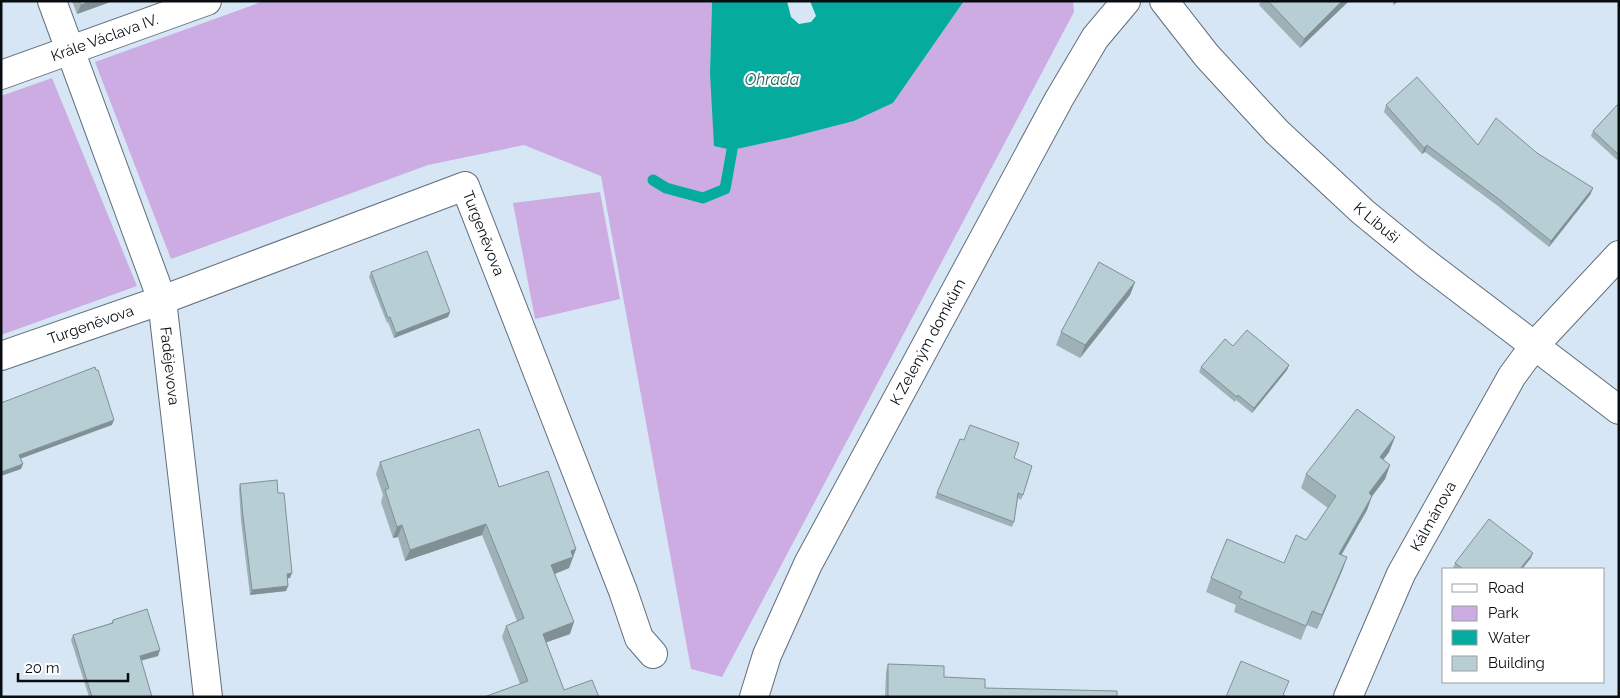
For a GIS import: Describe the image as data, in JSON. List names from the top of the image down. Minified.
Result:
{"streets":{"street":["Krále Václava IV.","K Libuši","Turgeněvova","K Zeleným domkům","Fadějevova","Kálmánova"]},"crossings":[["Krále Václava IV.","Fadějevova"],["K Libuši","Kálmánova"],["Turgeněvova","Fadějevova"]],"water":["Ohrada"],"legend":["Road","Park","Water","Building"],"scale_bar":"20 m"}
